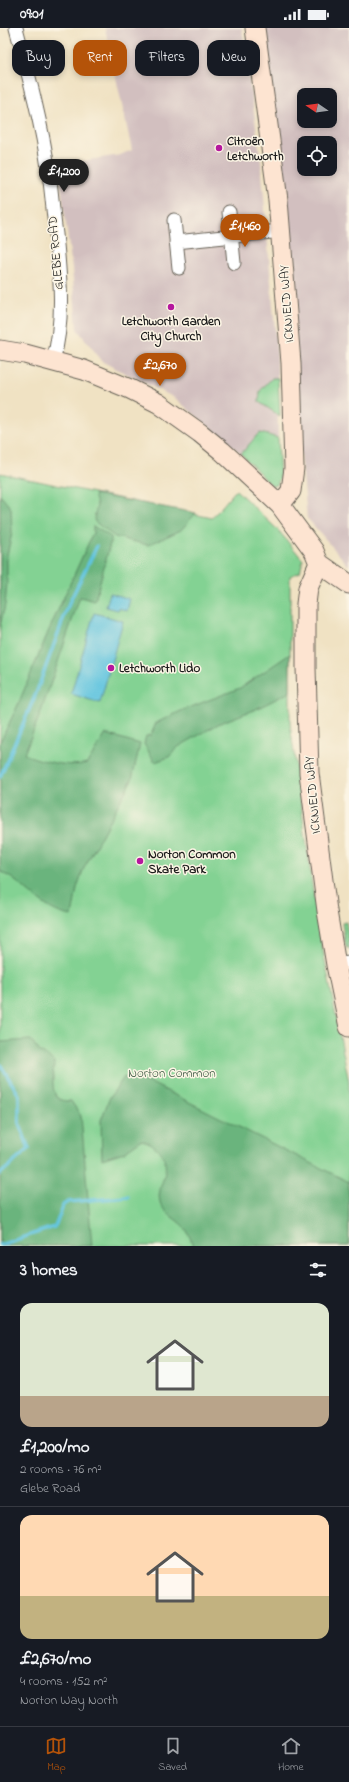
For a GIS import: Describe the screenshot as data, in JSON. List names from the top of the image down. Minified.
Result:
{"streets":{"street":["GLEBE ROAD","ICKNIELD WAY"]},"parks":["Norton Common"],"places":["Citroën Letchworth","Letchworth Garden City Church","Letchworth Lido","Norton Common Skate Park"],"north":"left","page":{"status":"09:01","chip":["Buy","Rent","Filters","New"],"price":["£1,200","£1,460","£2,670"],"heading":"3 homes","list":[{"name":"£1,200/mo","note":"2 rooms · 76 m² · Glebe Road"},{"name":"£2,670/mo","note":"4 rooms · 152 m² · Norton Way North"}],"tabs":["Map","Saved","Home"]}}
